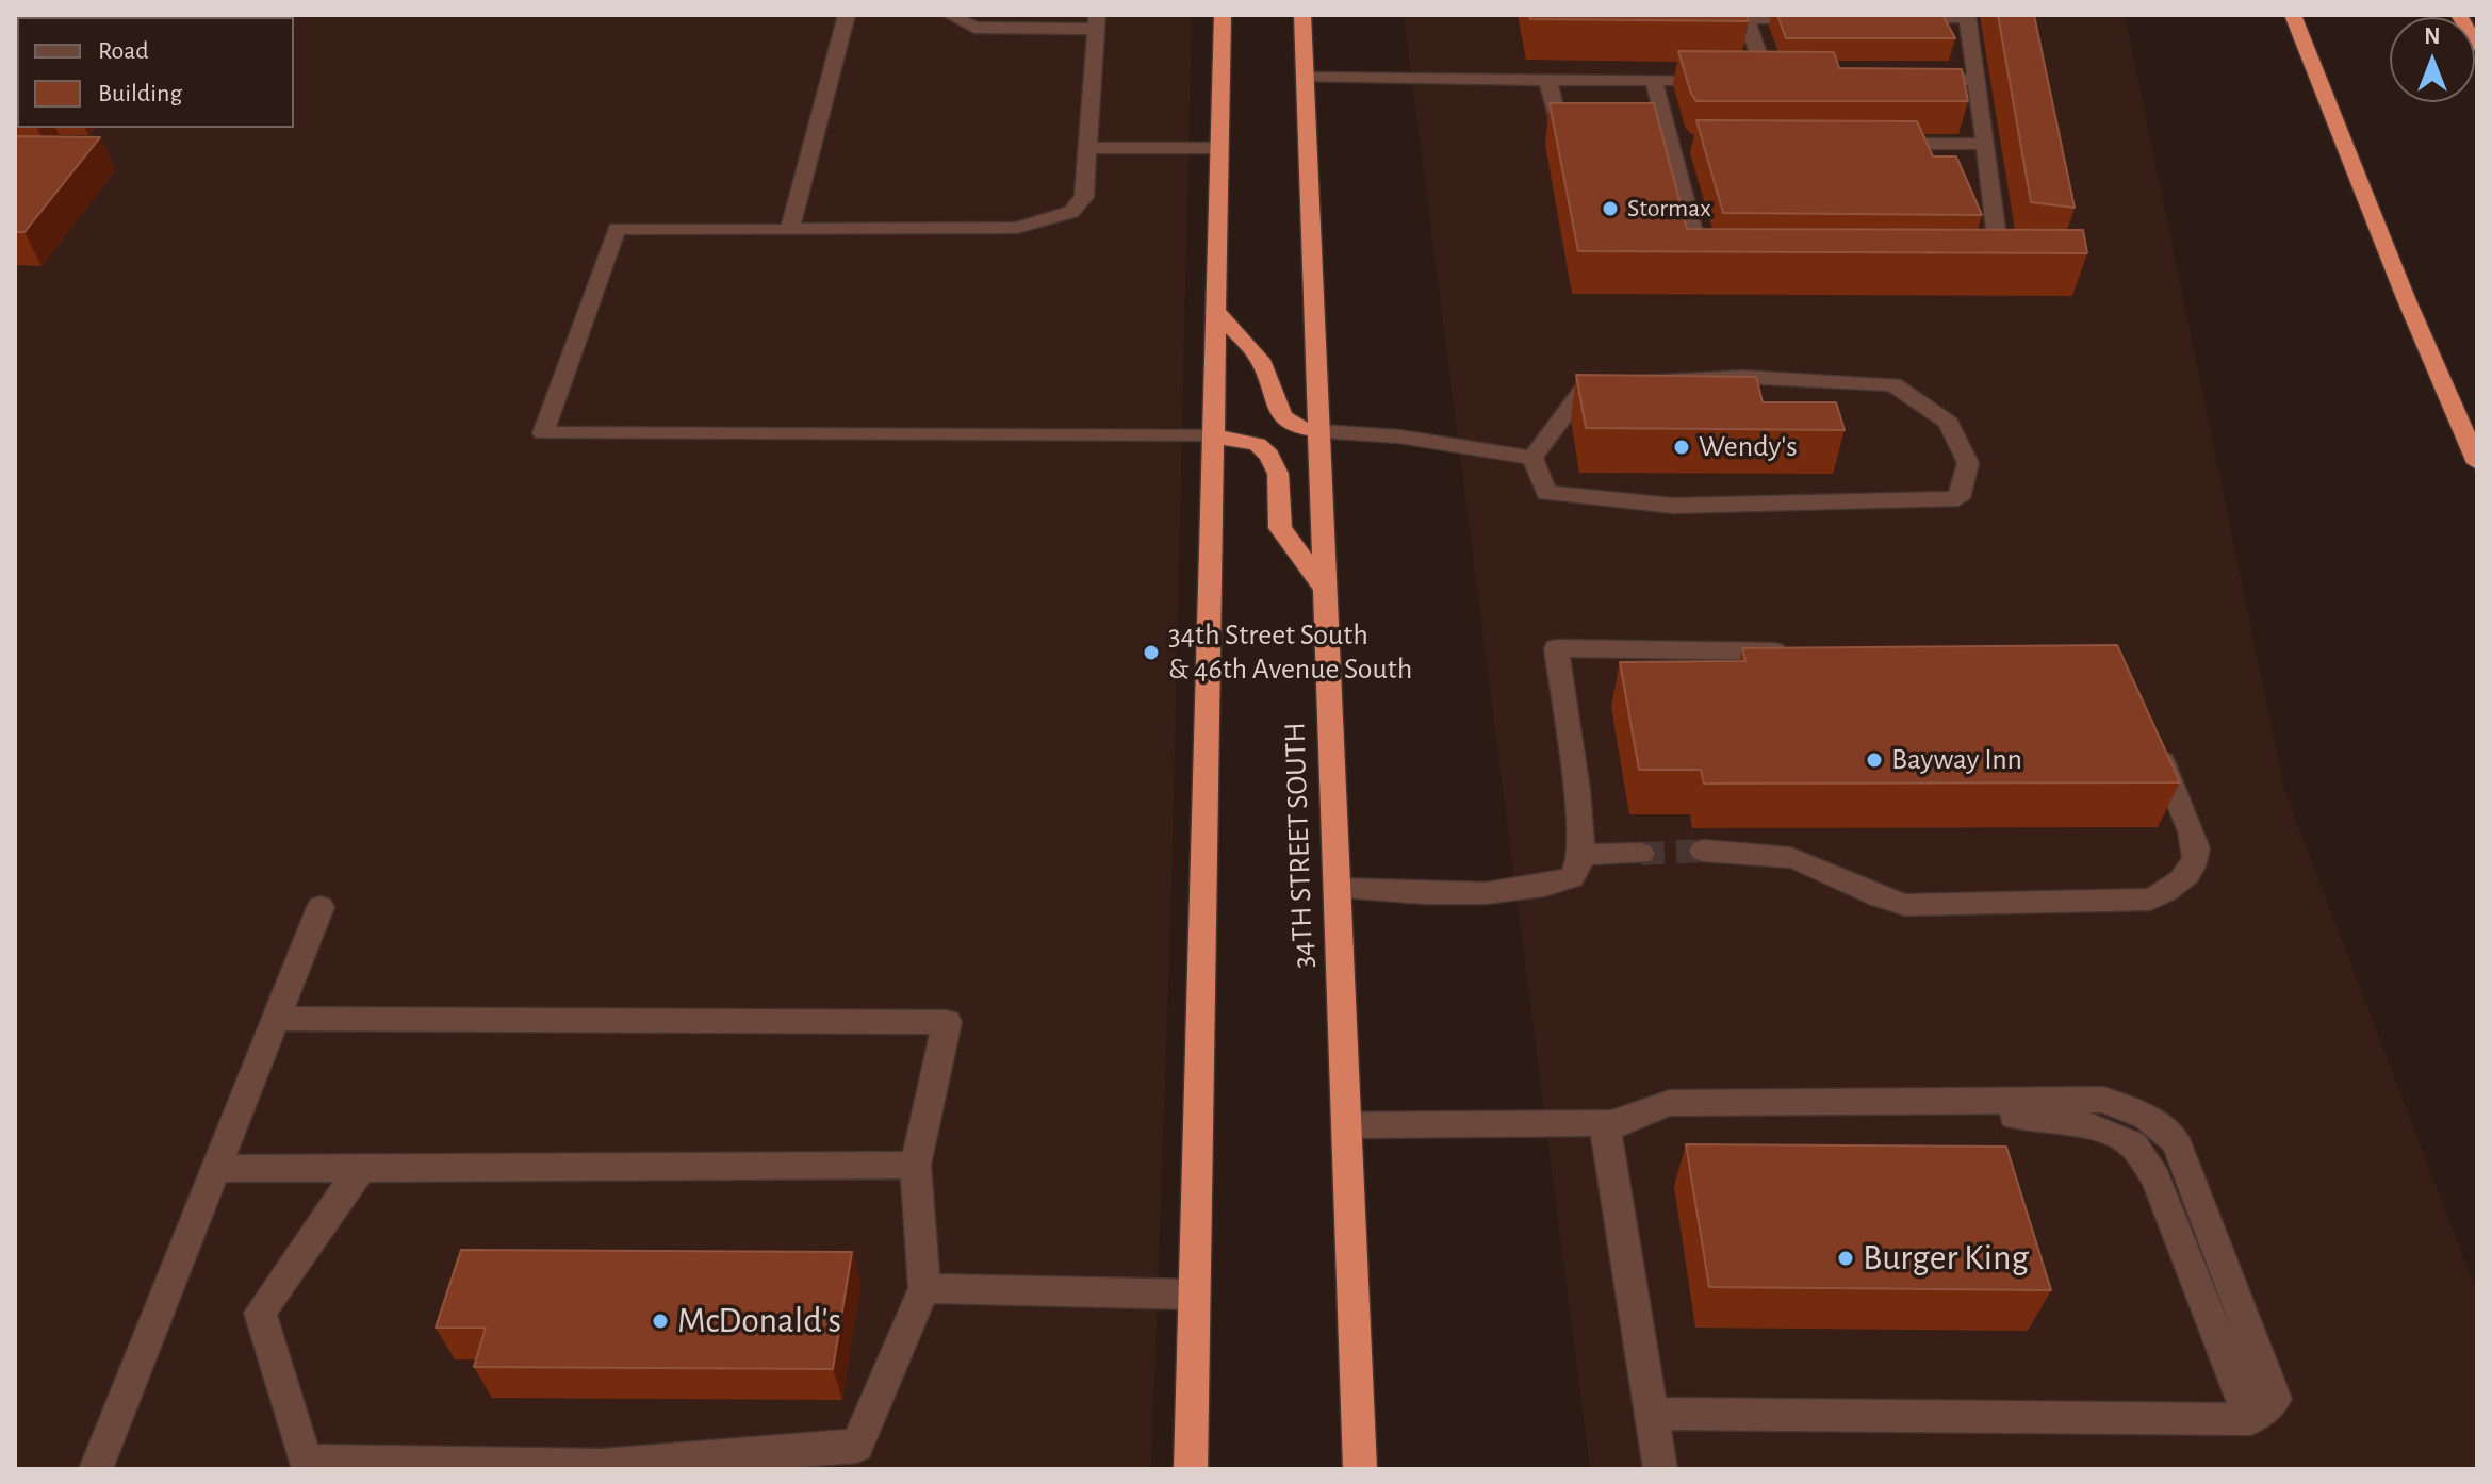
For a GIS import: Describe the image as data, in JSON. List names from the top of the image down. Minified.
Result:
{"streets":{"highway":["34TH STREET SOUTH"]},"places":["Stormax","Wendy's","34th Street South & 46th Avenue South","Bayway Inn","Burger King","McDonald's"],"legend":["Road","Building"],"north":"top"}
